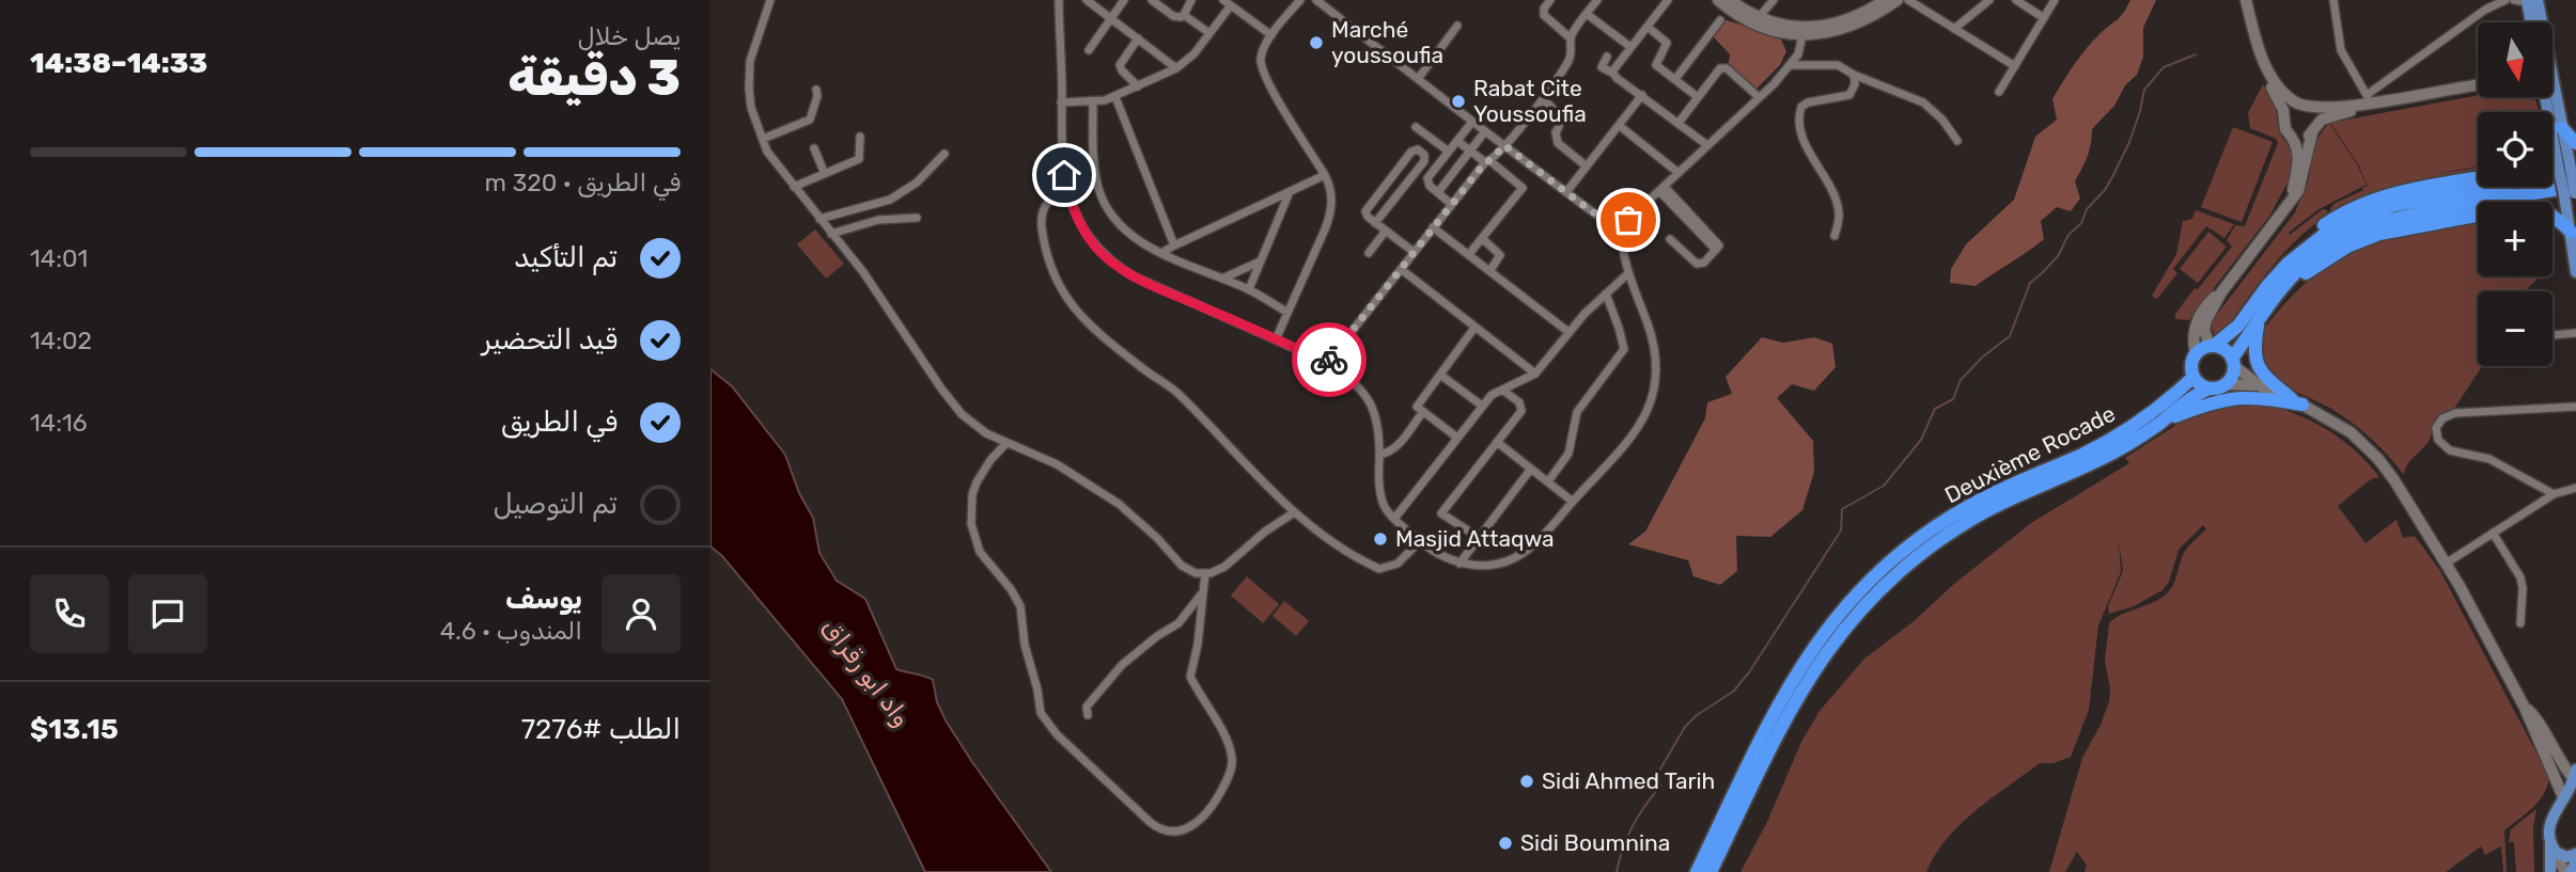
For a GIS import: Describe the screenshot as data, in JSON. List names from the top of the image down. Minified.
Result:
{"streets":{"highway":["Deuxième Rocade"]},"water":["واد ابو رقراق"],"places":["Marché youssoufia","Rabat Cite Youssoufia","Masjid Attaqwa","Sidi Ahmed Tarih","Sidi Boumnina"],"north":"bottom","page":{"heading":["3 دقيقة","يصل خلال","14:33–14:38"],"panel":["يوسف","المندوب · 4.6","الطلب #7276","$13.15"],"map_buttons":["+","−"],"bar":"في الطريق · 320 m","list":[["تم التأكيد","14:01"],["قيد التحضير","14:02"],["في الطريق","14:16"],"تم التوصيل"]}}
